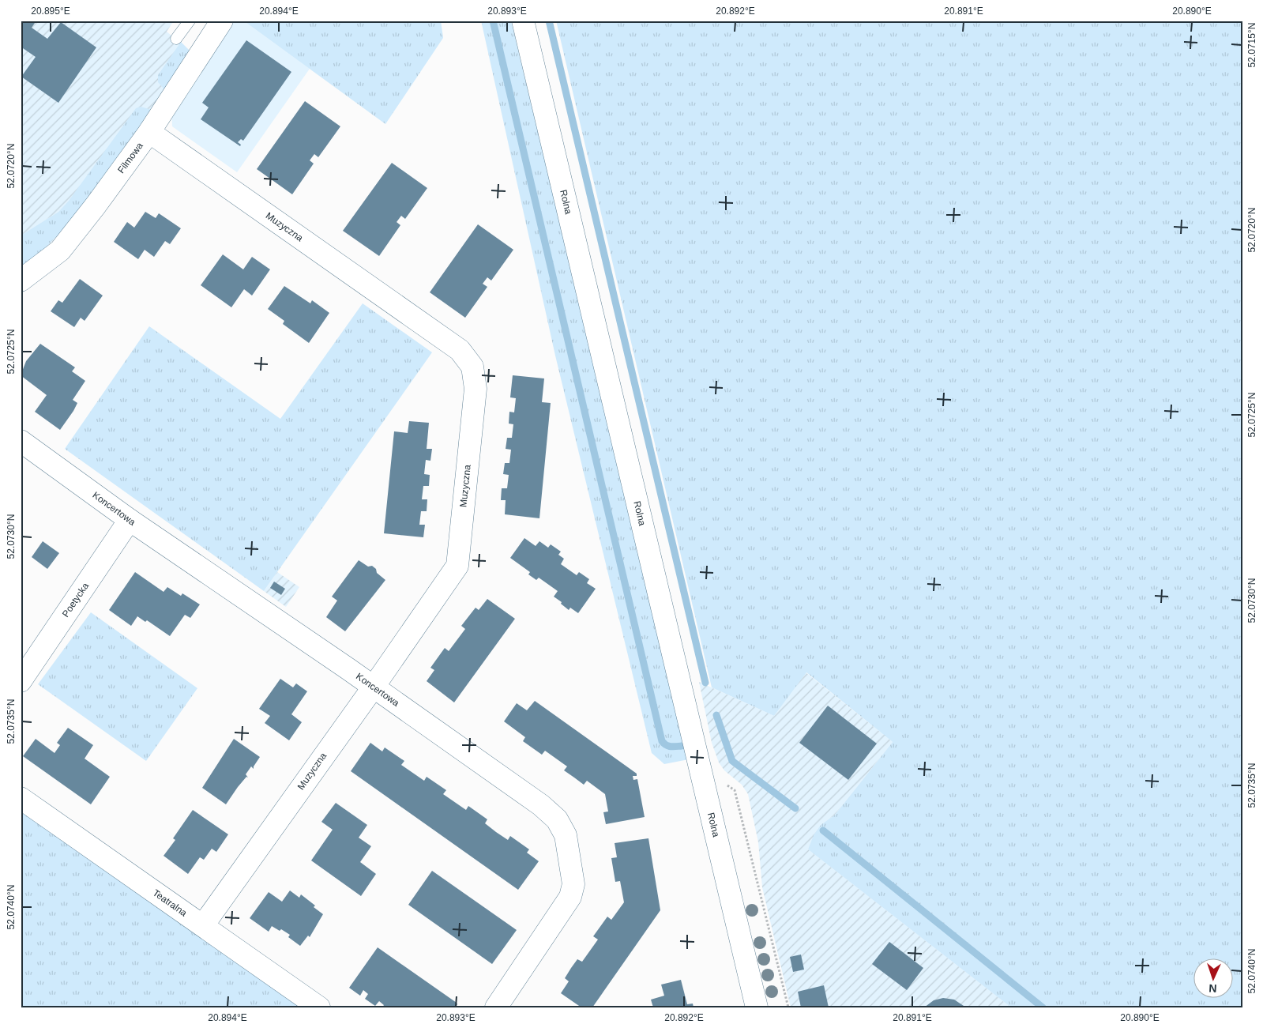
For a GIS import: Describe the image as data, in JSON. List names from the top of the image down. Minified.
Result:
{"streets":{"street":["Filmowa","Rolna","Muzyczna","Koncertowa","Poetycka","Teatralna"]},"crossings":[["Filmowa","Muzyczna"],["Muzyczna","Koncertowa"],["Muzyczna","Teatralna"],["Koncertowa","Poetycka"]],"north":"bottom","coordinates":["20.895°E","20.894°E","20.893°E","20.892°E","20.891°E","20.890°E","52.0715°N","52.0720°N","52.0725°N","52.0730°N","52.0735°N","52.0740°N"]}
